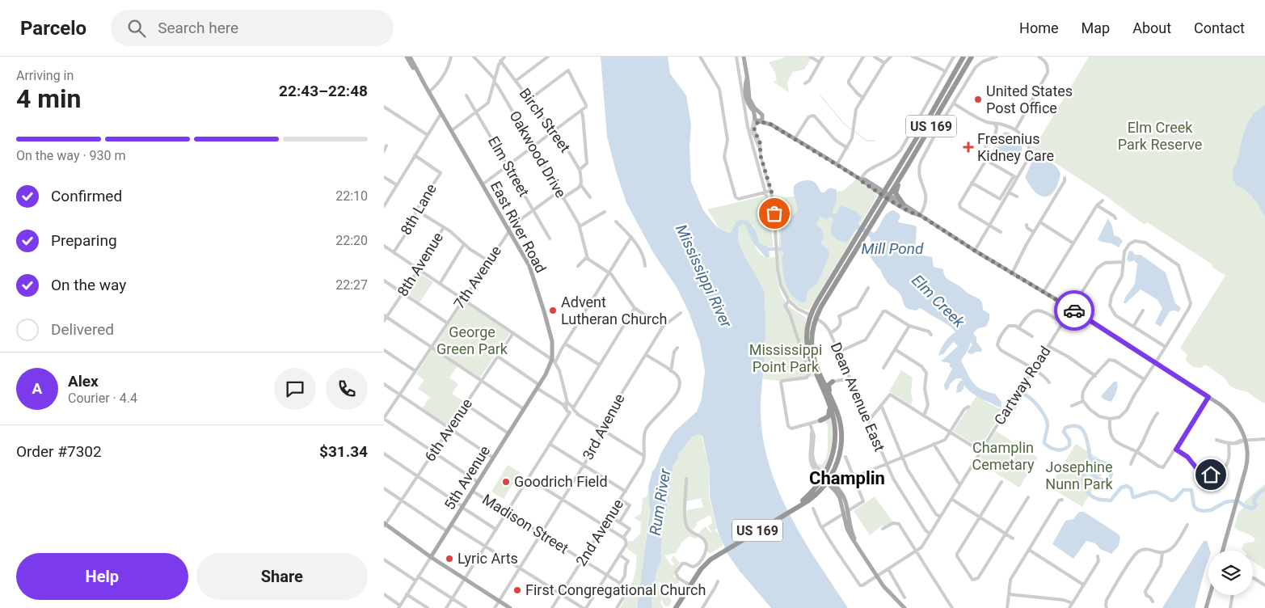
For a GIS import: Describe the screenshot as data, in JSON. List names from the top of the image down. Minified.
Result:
{"streets":{"highway":["US 169"],"main road":["East River Road","5th Avenue"],"street":["Birch Street","Oakwood Drive","Elm Street","8th Lane","8th Avenue","7th Avenue","Cartway Road","Dean Avenue East","3rd Avenue","6th Avenue","Madison Street","2nd Avenue"]},"crossings":[["US 169","Dean Avenue East"],["Oakwood Drive","7th Avenue"],["Elm Street","7th Avenue"],["East River Road","7th Avenue"],["East River Road","5th Avenue"],["7th Avenue","Madison Street"],["Cartway Road","Dean Avenue East"],["3rd Avenue","Madison Street"],["6th Avenue","Madison Street"],["5th Avenue","Madison Street"],["Madison Street","2nd Avenue"]],"districts":["Champlin"],"water":["Mill Pond","Mississippi River","Elm Creek","Rum River"],"parks":["Elm Creek Park Reserve","George Green Park","Mississippi Point Park","Champlin Cemetary","Josephine Nunn Park"],"places":{"other":["United States Post Office","Advent Lutheran Church","Goodrich Field","Lyric Arts","First Congregational Church"],"health":["Fresenius Kidney Care"]},"page":{"header":"Parcelo","search":"Search here","nav":["Home","Map","About","Contact"],"heading":["4 min","Arriving in","22:43–22:48"],"panel":["Alex","Courier · 4.4","Order #7302","$31.34"],"bar":"On the way · 930 m","list":[["Confirmed","22:10"],["Preparing","22:20"],["On the way","22:27"],"Delivered"],"round":"A","buttons":["Help","Share"]}}
